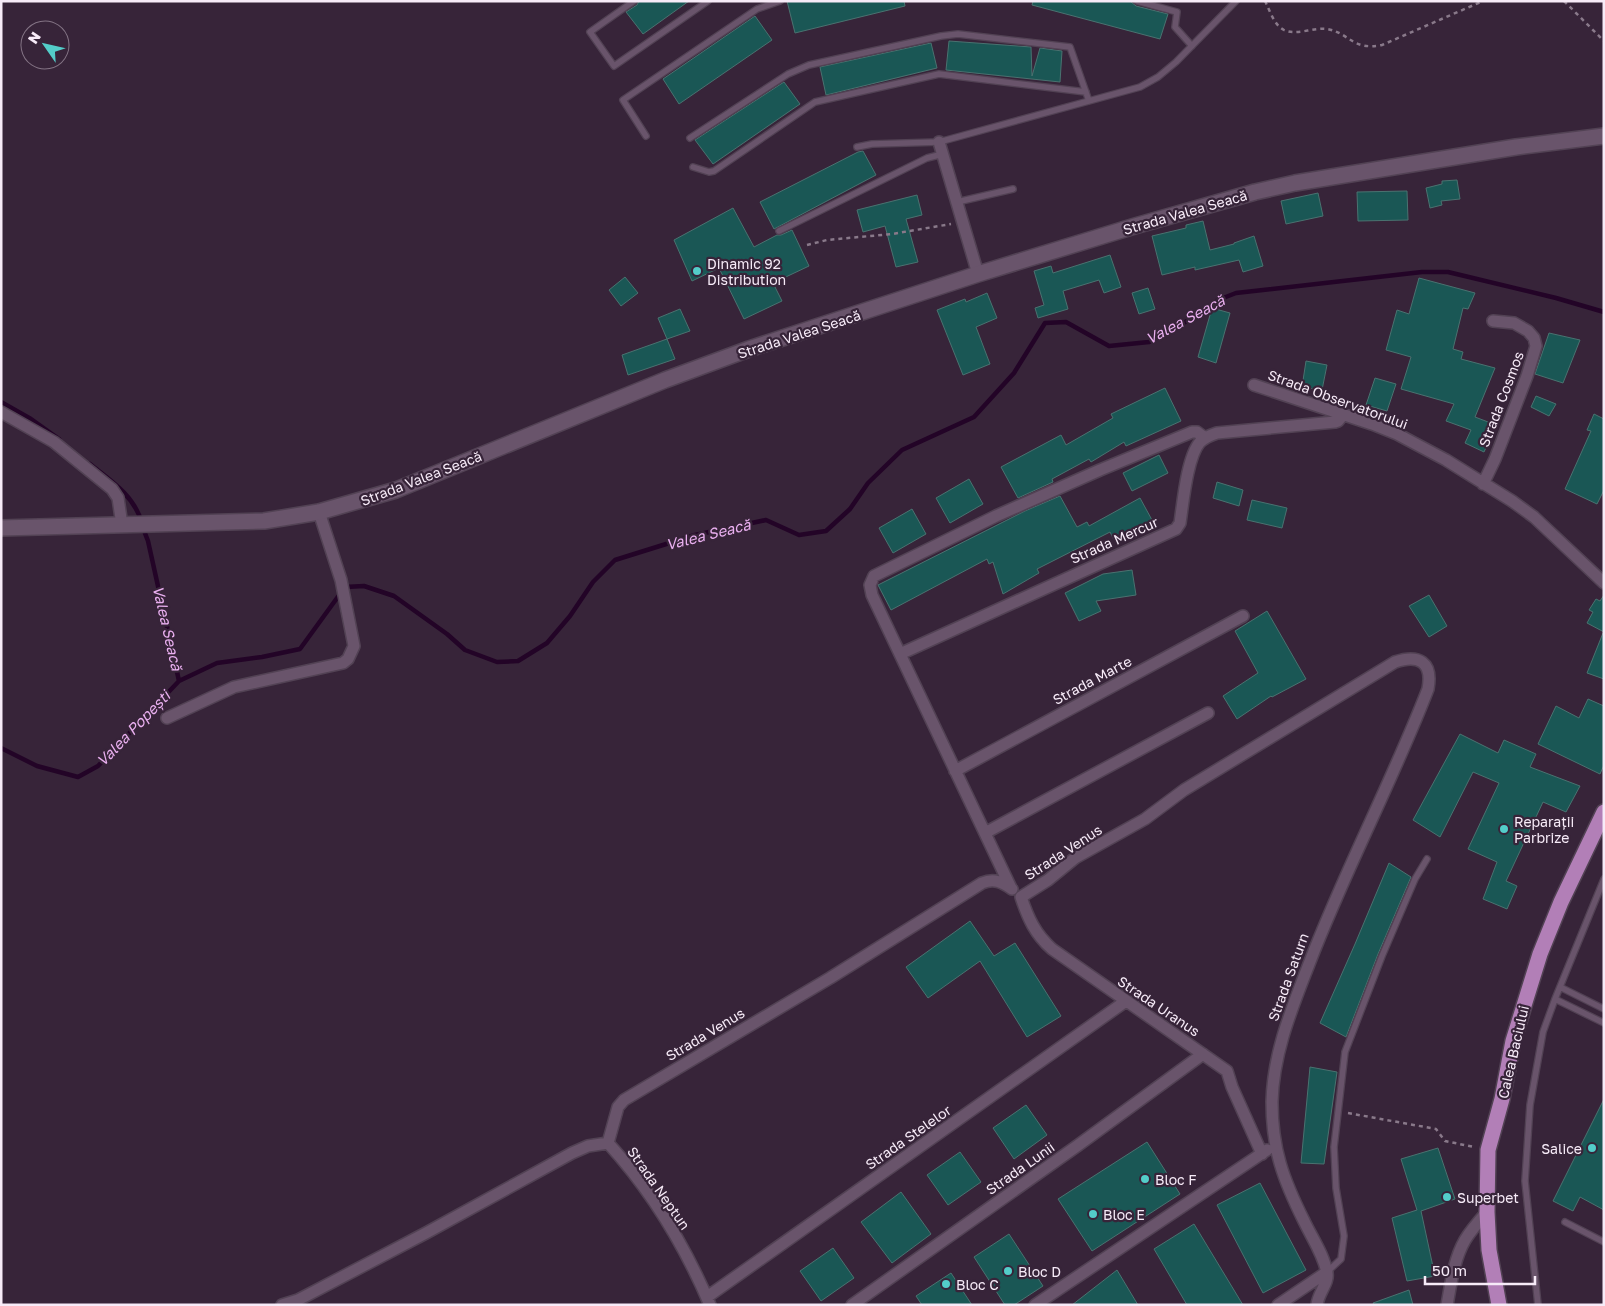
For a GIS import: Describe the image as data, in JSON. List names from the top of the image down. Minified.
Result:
{"streets":{"main road":["Strada Valea Seacă","Calea Baciului"],"street":["Strada Observatorului","Strada Cosmos","Strada Mercur","Strada Marte","Strada Venus","Strada Saturn","Strada Uranus","Strada Stelelor","Strada Lunii","Strada Neptun"]},"crossings":[["Strada Observatorului","Strada Cosmos"],["Strada Venus","Strada Saturn"],["Strada Venus","Strada Uranus"],["Strada Venus","Strada Neptun"],["Strada Uranus","Strada Stelelor"],["Strada Uranus","Strada Lunii"],["Strada Stelelor","Strada Neptun"]],"water":["Valea Seacă","Valea Popești"],"places":["Dinamic 92 Distribution","Reparații Parbrize","Salice","Bloc F","Superbet","Bloc E","Bloc D","Bloc C"],"scale_bar":"50 m","north":"top left"}
